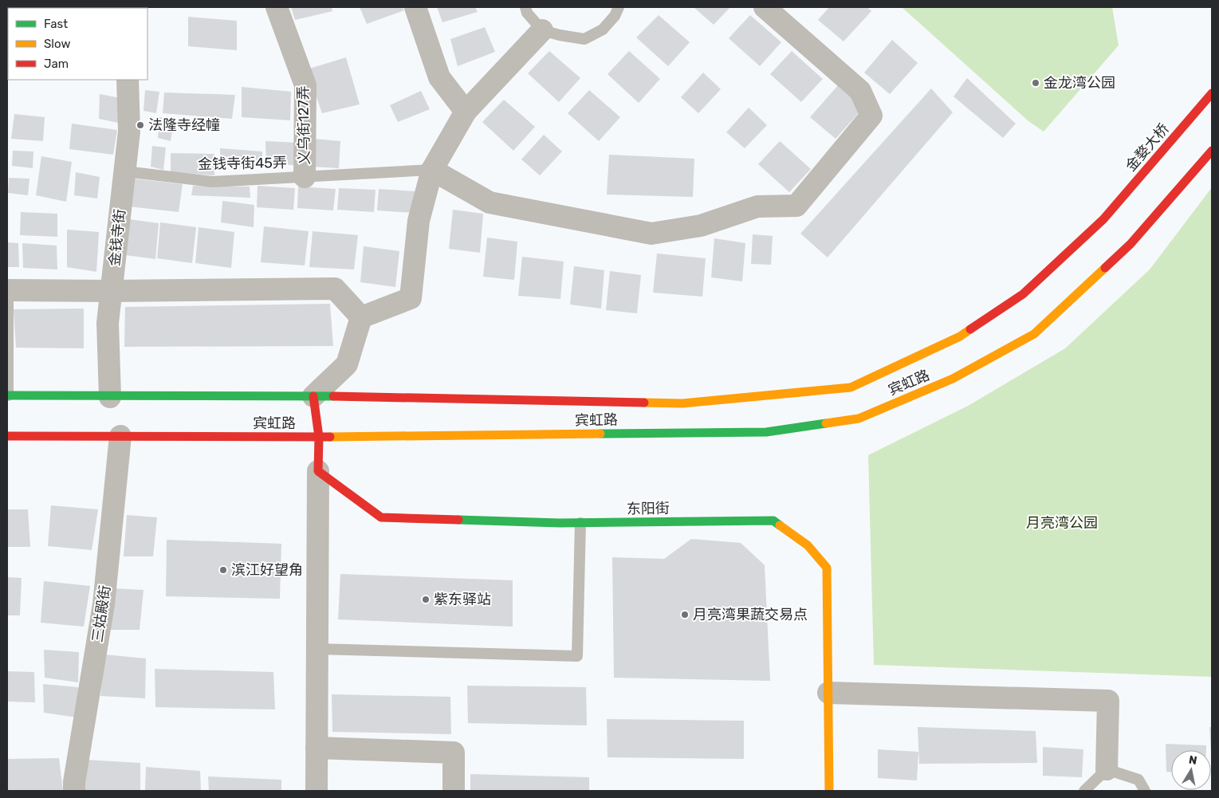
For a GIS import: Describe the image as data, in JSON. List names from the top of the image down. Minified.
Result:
{"streets":{"main road":["金婺大桥","宾虹路","东阳街"],"street":["义乌街127弄","金钱寺街","三姑殿街"],"lane":["金钱寺街45弄"]},"crossings":[["义乌街127弄","金钱寺街45弄"],["金婺大桥","宾虹路"],["金钱寺街45弄","金钱寺街"],["金钱寺街","宾虹路"],["宾虹路","三姑殿街"]],"parks":["月亮湾公园"],"places":["金龙湾公园","法隆寺经幢","滨江好望角","紫东驿站","月亮湾果蔬交易点"],"legend":["Fast","Slow","Jam"],"north":"top"}
